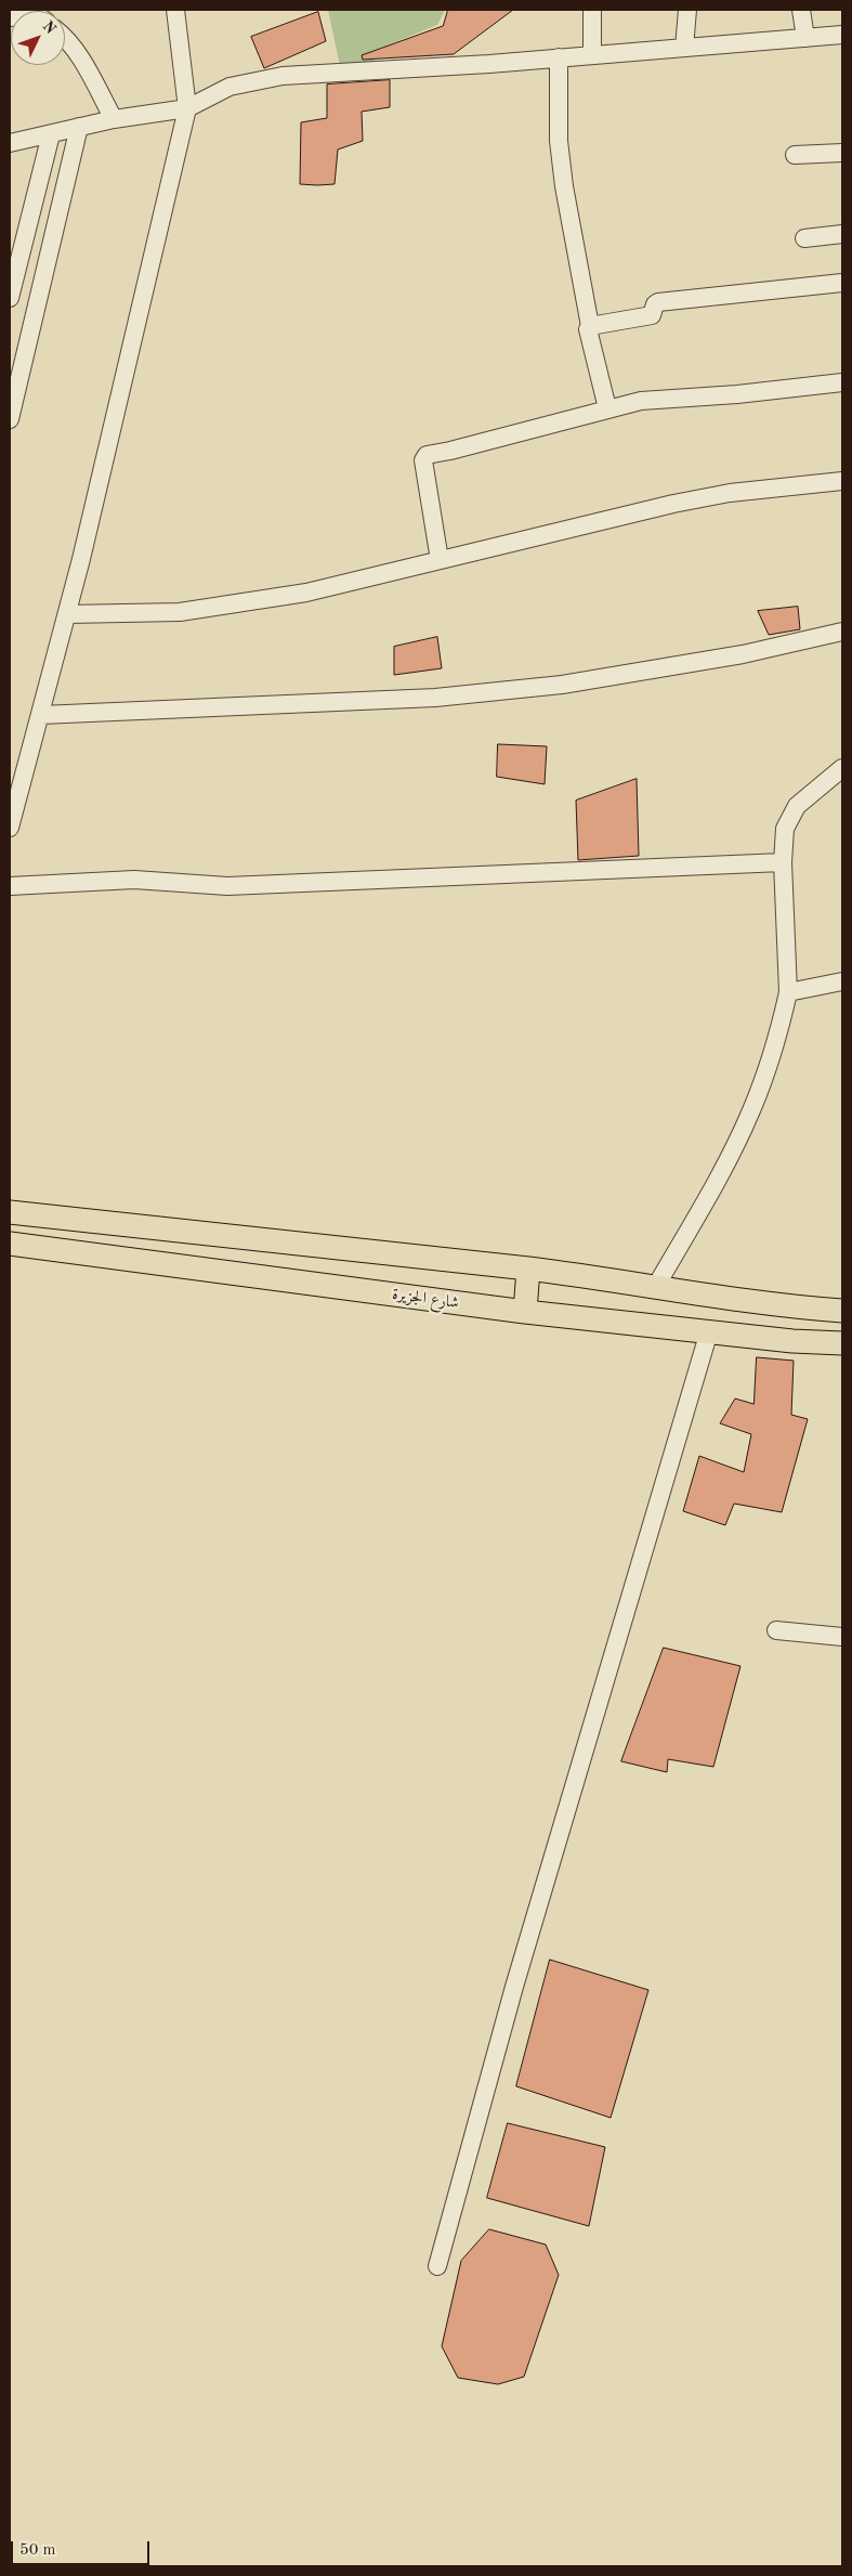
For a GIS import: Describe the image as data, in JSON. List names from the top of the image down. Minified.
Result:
{"streets":{"main road":["شارع الجزيرة"]},"scale_bar":"50 m","north":"top right"}
